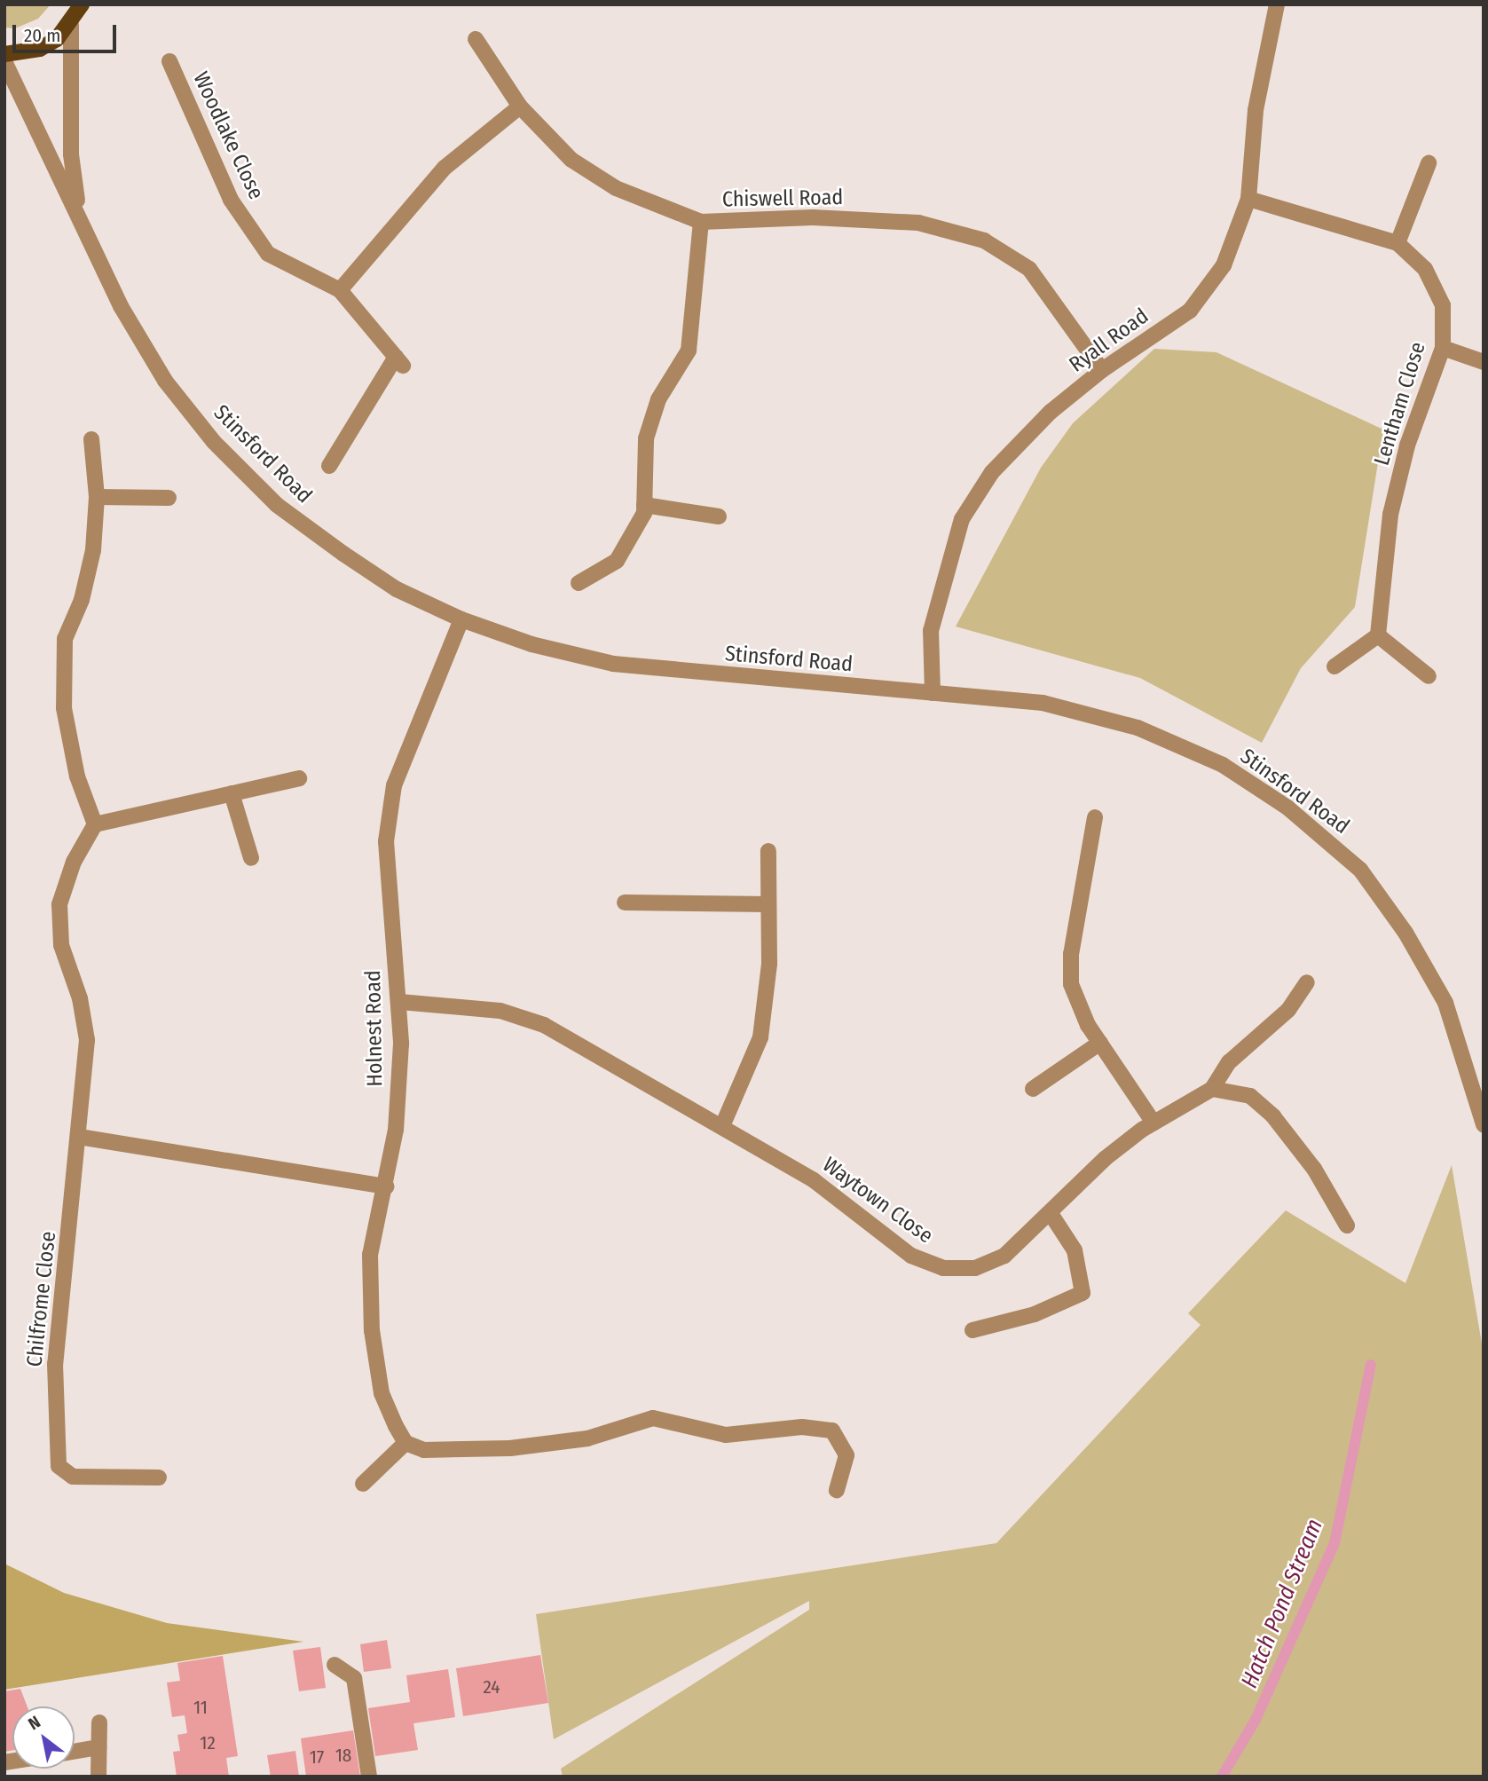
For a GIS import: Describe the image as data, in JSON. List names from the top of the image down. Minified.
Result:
{"streets":{"street":["Woodlake Close","Chiswell Road","Ryall Road","Lentham Close","Stinsford Road","Holnest Road","Waytown Close","Chilfrome Close"]},"crossings":[["Chiswell Road","Ryall Road"],["Ryall Road","Lentham Close"],["Ryall Road","Stinsford Road"],["Stinsford Road","Holnest Road"],["Holnest Road","Waytown Close"]],"water":["Hatch Pond Stream"],"house_numbers":["24","11","12","18","17"],"scale_bar":"20 m","north":"top left"}
